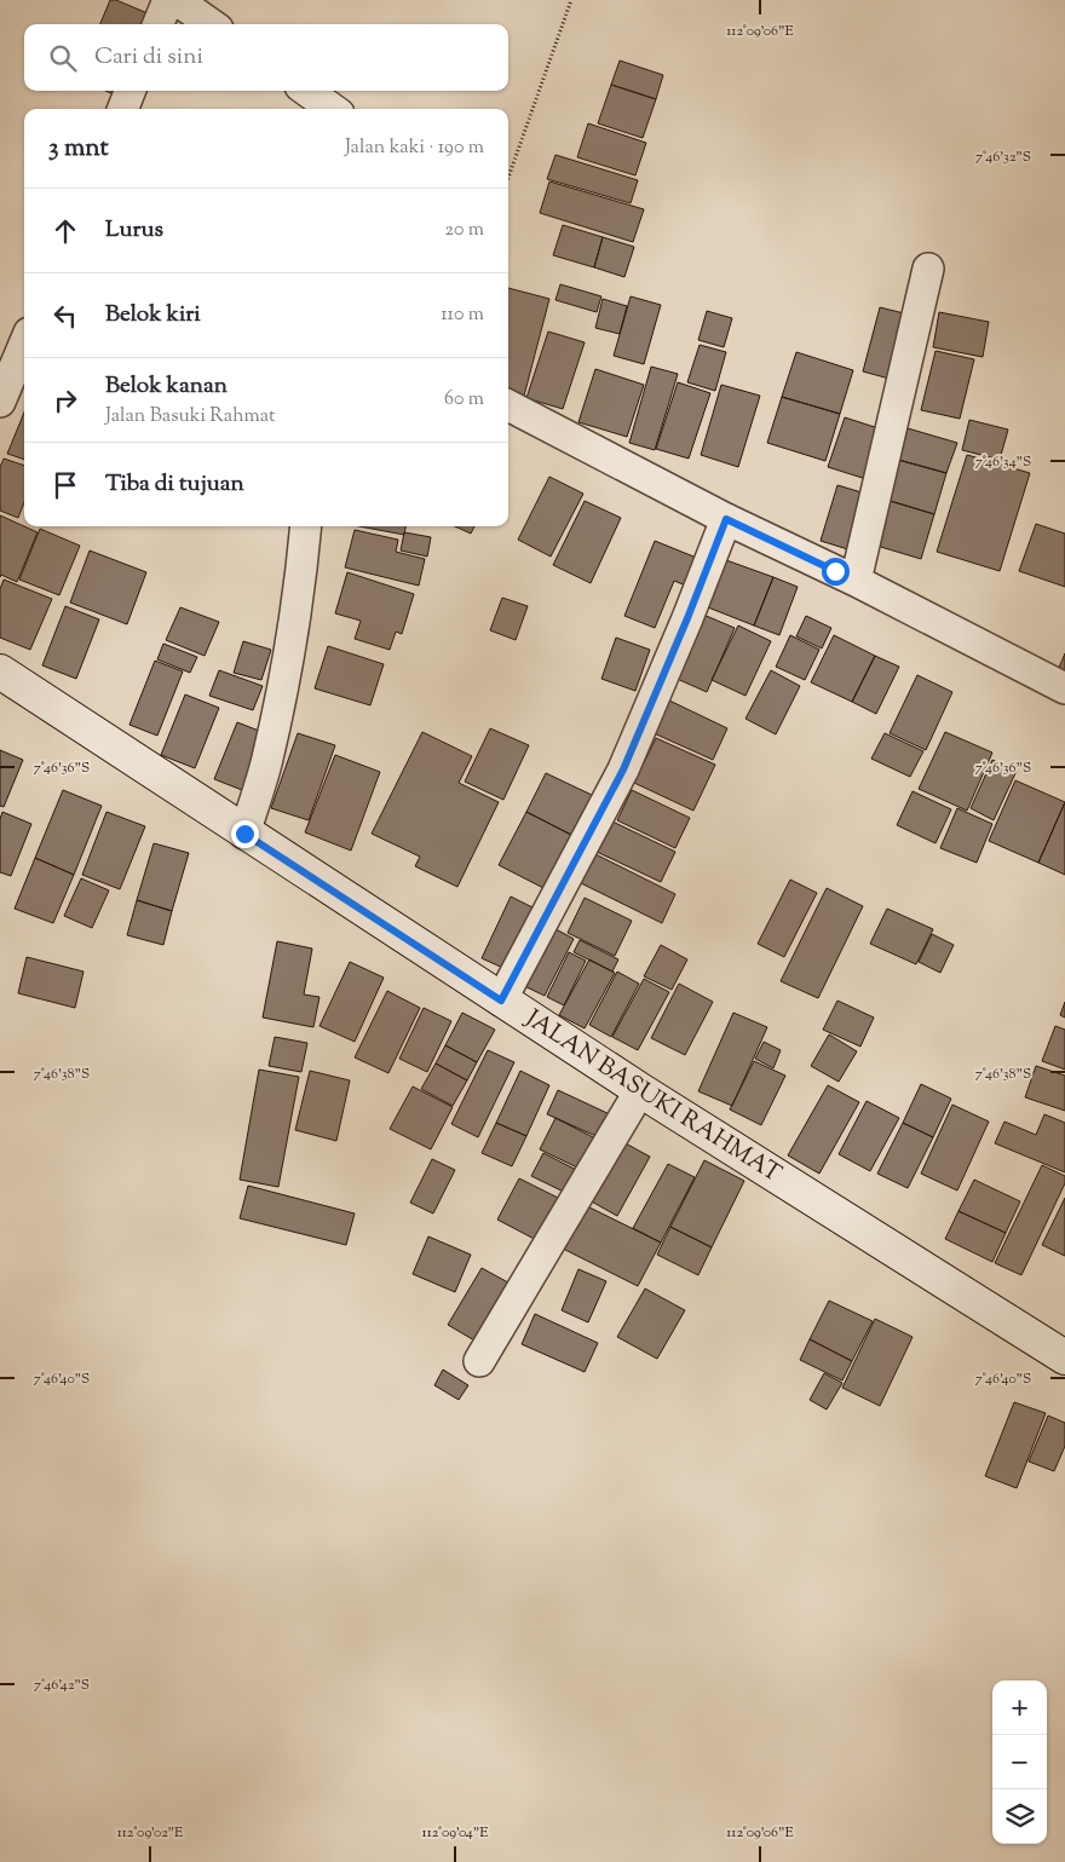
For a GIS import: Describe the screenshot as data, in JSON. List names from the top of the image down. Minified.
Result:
{"streets":{"main road":["JALAN BASUKI RAHMAT"]},"page":{"search":"Cari di sini","heading":["3 mnt","Jalan kaki · 190 m"],"list":[["Lurus","20 m"],["Belok kiri","110 m"],["Belok kanan","Jalan Basuki Rahmat","60 m"],"Tiba di tujuan"],"map_buttons":["+","−"]},"coordinates":["112°09'06\"E","7°46'32\"S","7°46'34\"S","7°46'36\"S","7°46'38\"S","7°46'40\"S","7°46'42\"S","112°09'02\"E","112°09'04\"E"]}
